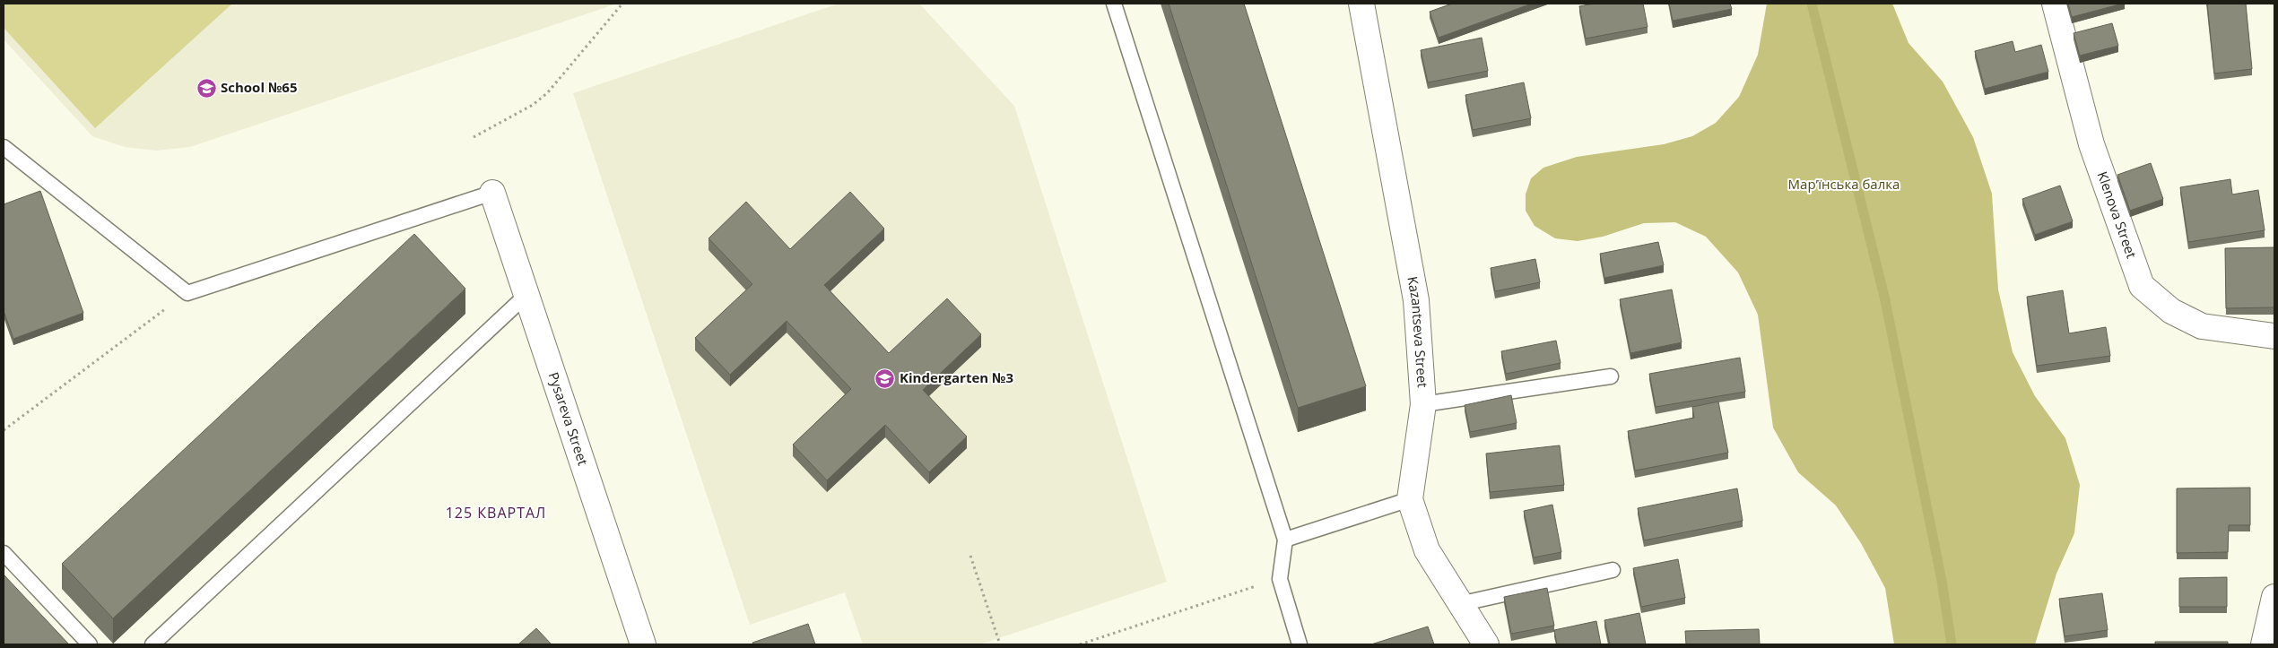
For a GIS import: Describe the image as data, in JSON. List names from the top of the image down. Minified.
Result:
{"streets":{"street":["Klenova Street","Kazantseva Street","Pysareva Street"]},"districts":["125 КВАРТАЛ"],"parks":["Мар’їнська балка"],"places":{"school or university":["School №65","Kindergarten №3"]}}
